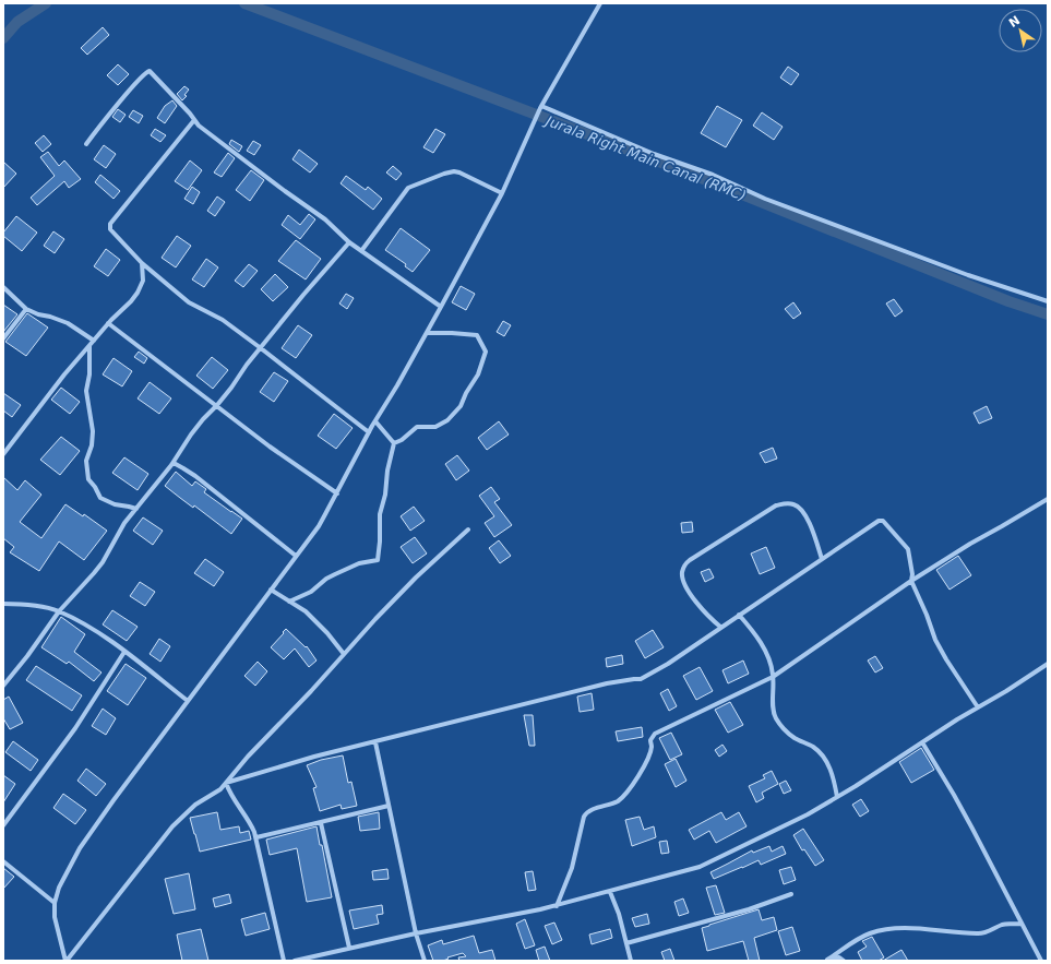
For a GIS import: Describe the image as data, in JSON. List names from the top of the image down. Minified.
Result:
{"water":["Jurala Right Main Canal (RMC)"],"north":"top left"}
